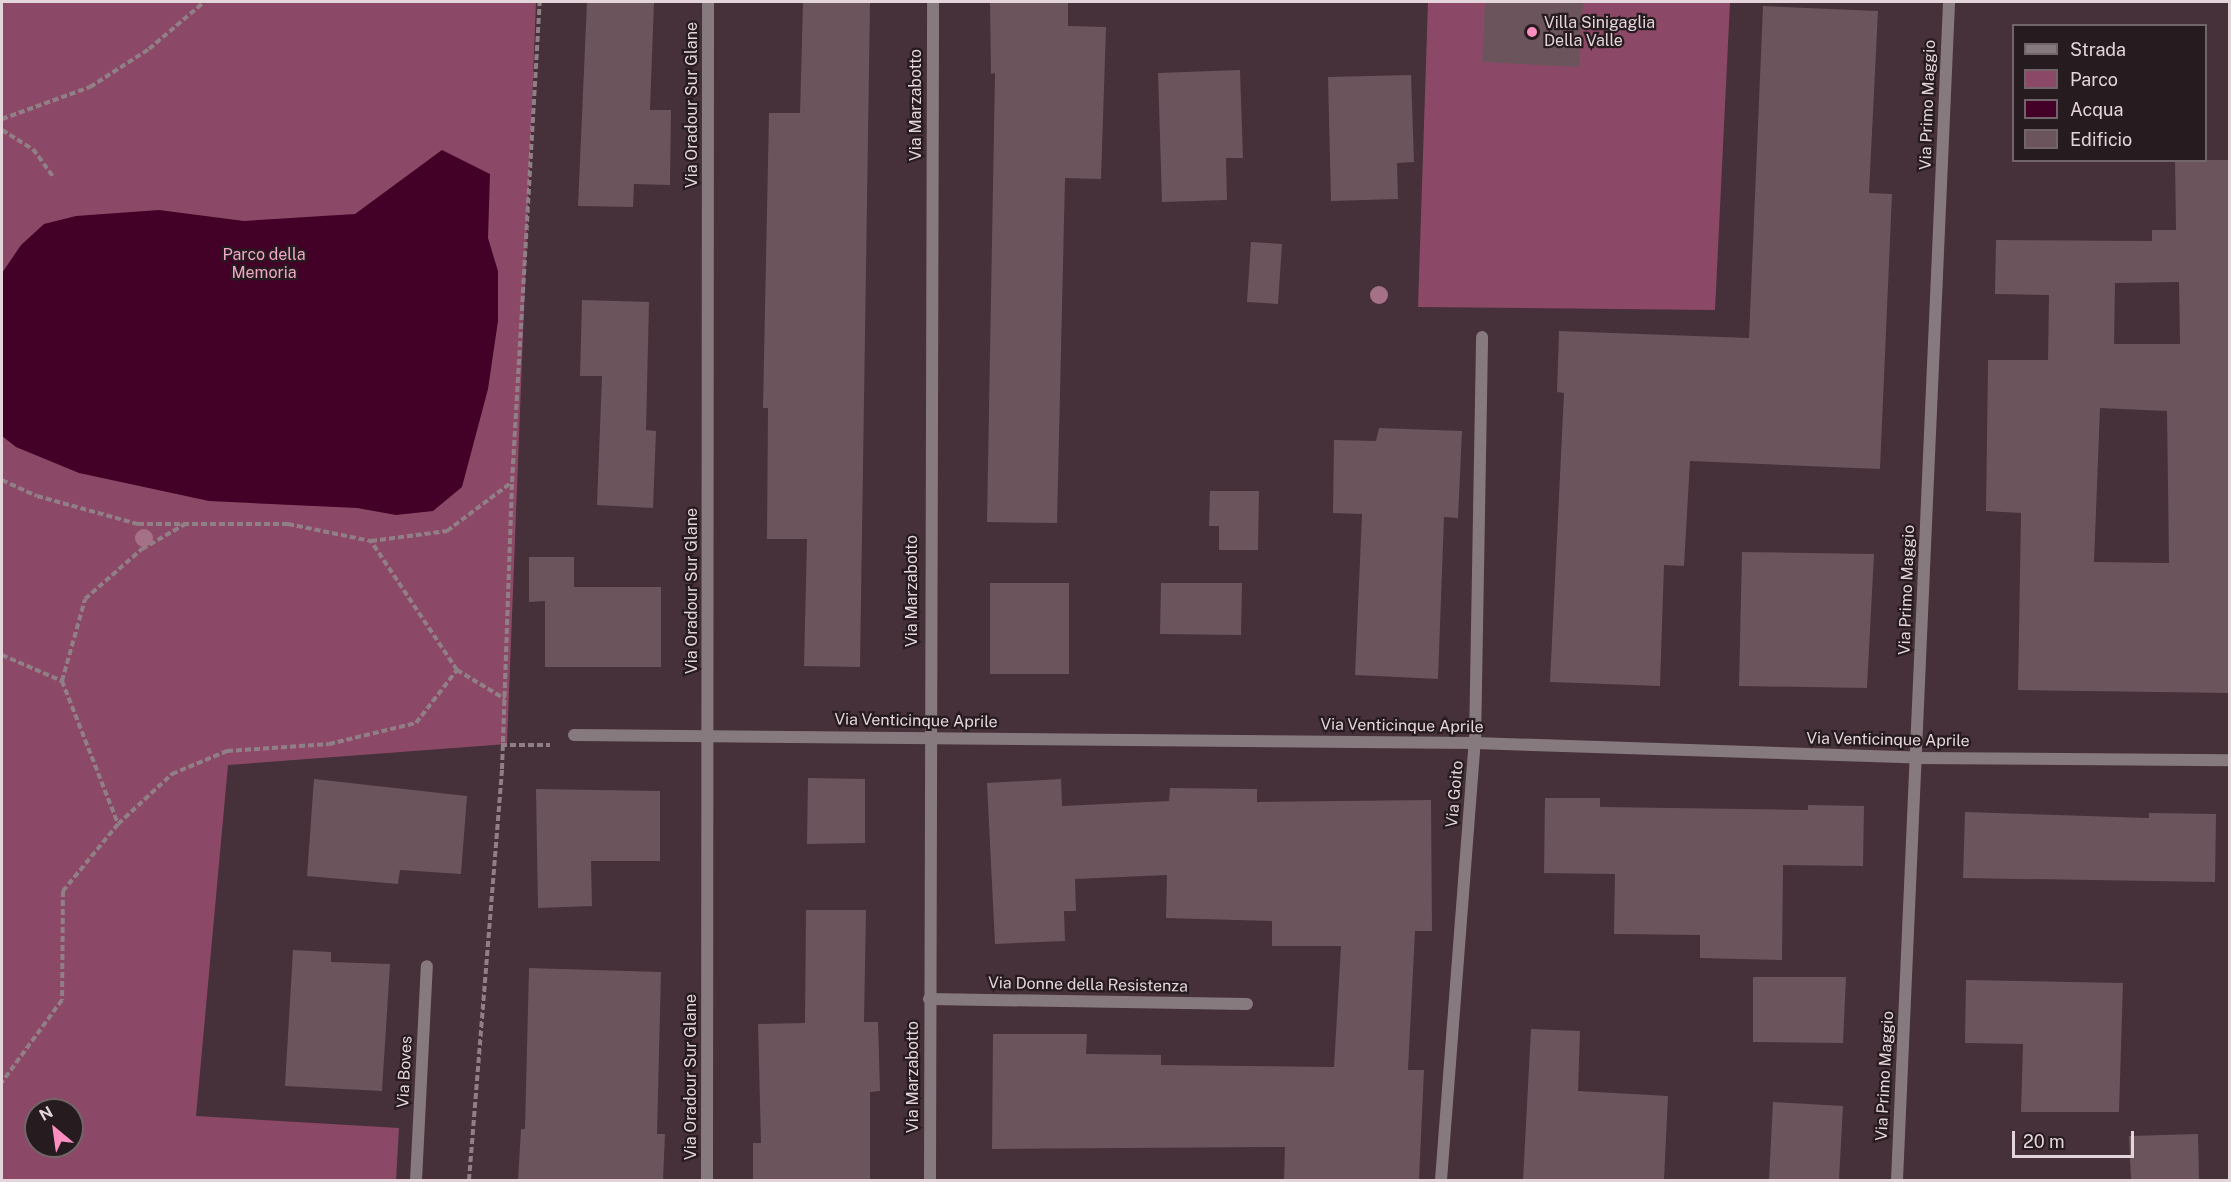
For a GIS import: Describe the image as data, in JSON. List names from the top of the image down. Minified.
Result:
{"streets":{"street":["Via Oradour Sur Glane","Via Marzabotto","Via Primo Maggio","Via Venticinque Aprile","Via Goito","Via Donne della Resistenza","Via Boves"]},"crossings":[["Via Oradour Sur Glane","Via Venticinque Aprile"],["Via Marzabotto","Via Venticinque Aprile"],["Via Marzabotto","Via Donne della Resistenza"],["Via Primo Maggio","Via Venticinque Aprile"],["Via Venticinque Aprile","Via Goito"]],"parks":["Parco della Memoria"],"places":["Villa Sinigaglia Della Valle"],"legend":["Strada","Parco","Acqua","Edificio"],"scale_bar":"20 m","north":"top left"}
